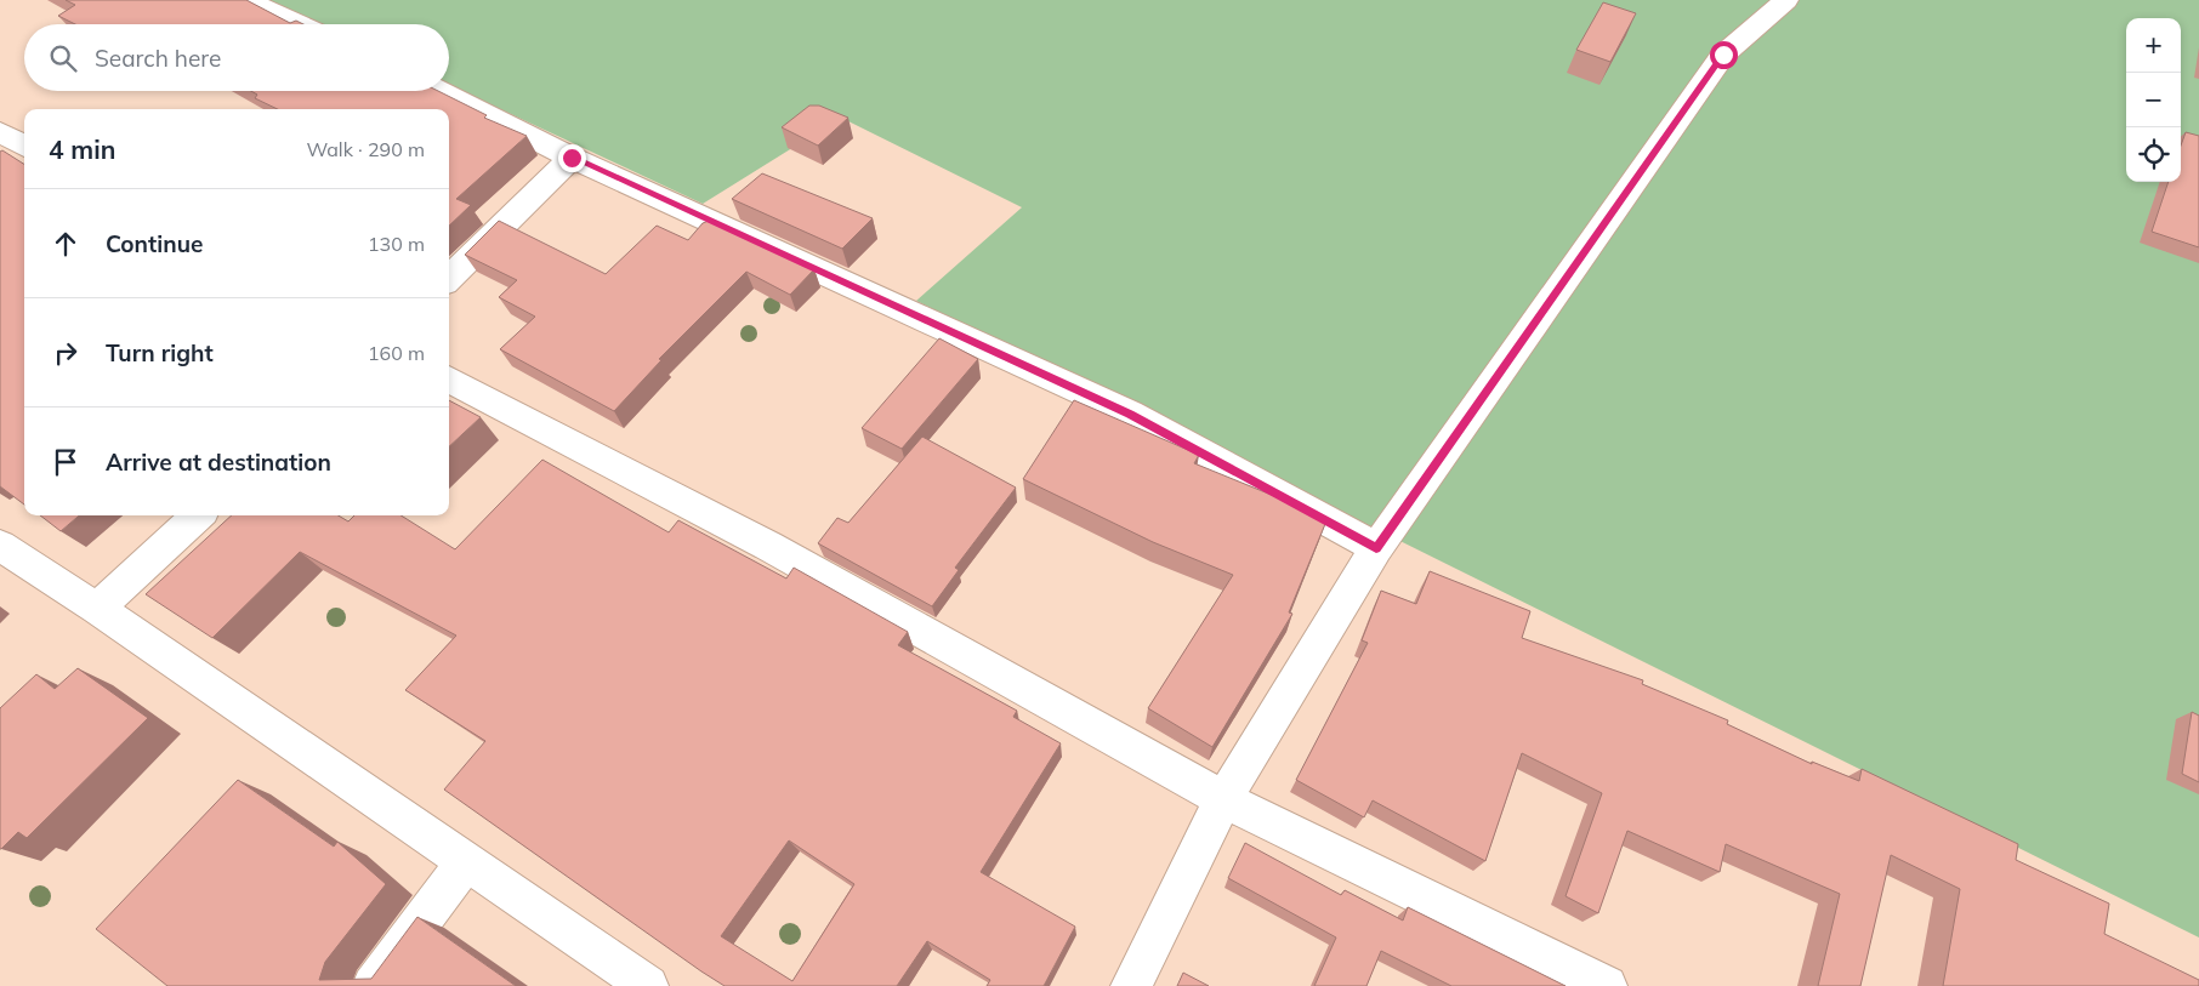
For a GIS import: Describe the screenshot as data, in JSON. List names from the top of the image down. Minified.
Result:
{"page":{"map_buttons":["+","−"],"search":"Search here","heading":["4 min","Walk · 290 m"],"list":[["Continue","130 m"],["Turn right","160 m"],"Arrive at destination"]}}
